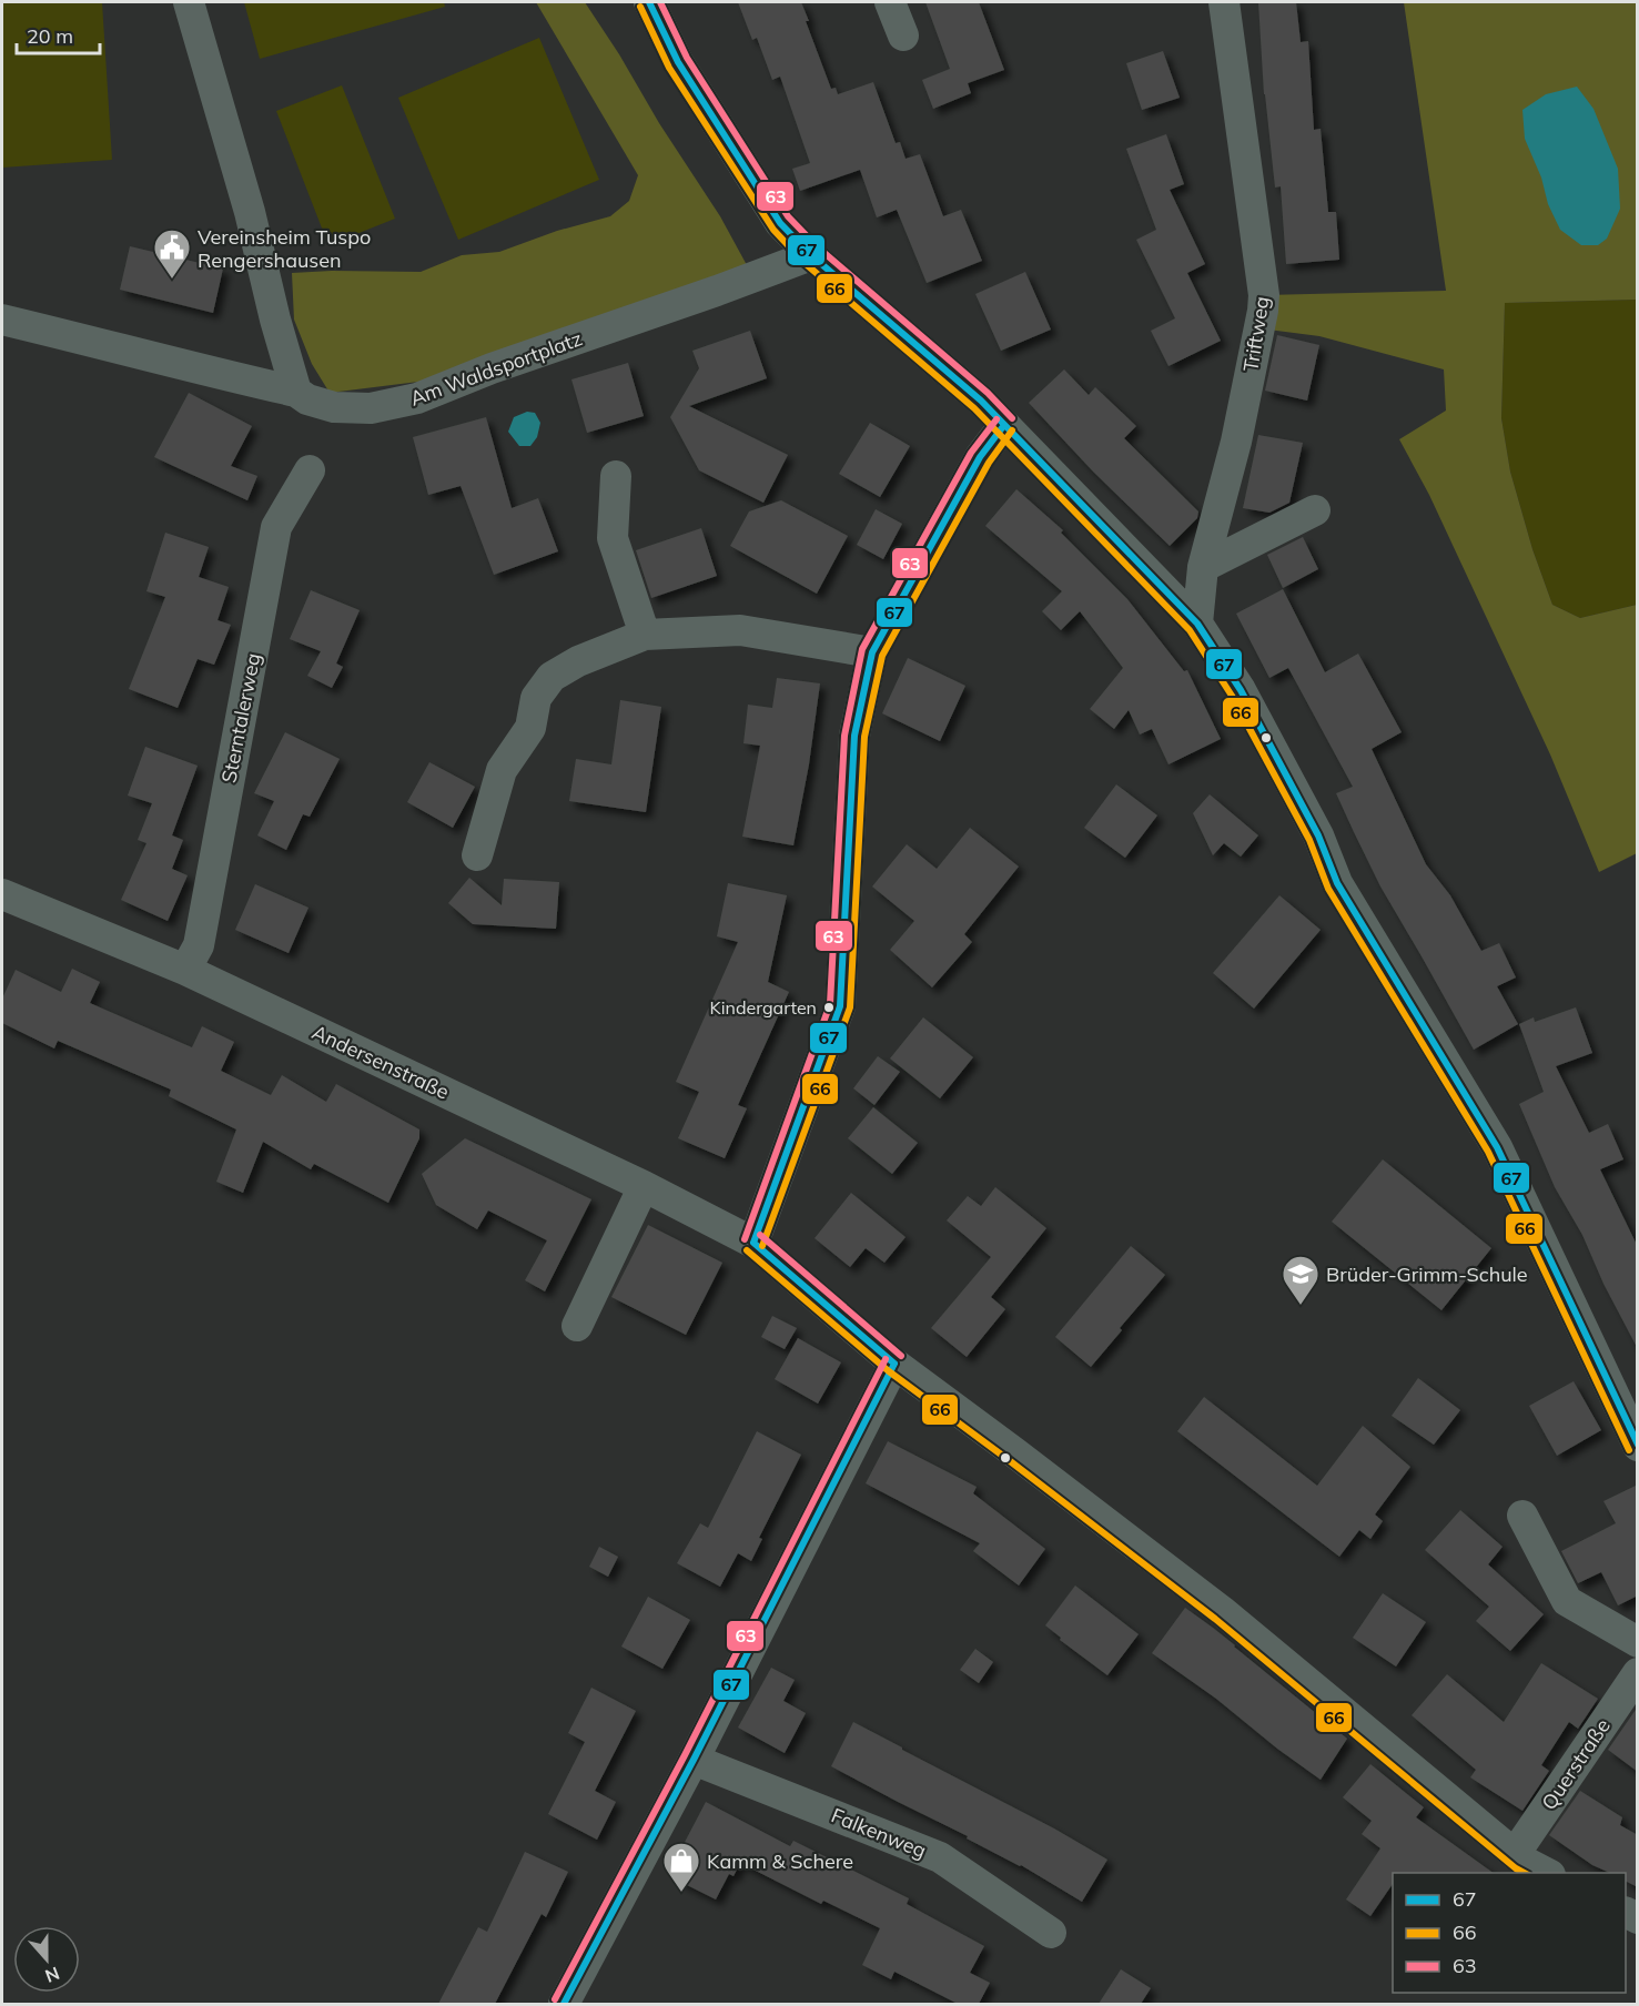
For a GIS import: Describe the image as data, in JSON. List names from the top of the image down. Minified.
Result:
{"streets":{"street":["Triftweg","Am Waldsportplatz","Sterntalerweg","Andersenstraße","Querstraße","Falkenweg"]},"crossings":[["Sterntalerweg","Andersenstraße"],["Andersenstraße","Querstraße"]],"places":{"public building":["Vereinsheim Tuspo Rengershausen"],"other":["Kindergarten"],"school or university":["Brüder-Grimm-Schule"],"shop":["Kamm & Schere"]},"lines":["transit line 67","transit line 63","transit line 66"],"legend":["67","66","63"],"scale_bar":"20 m","north":"bottom"}
